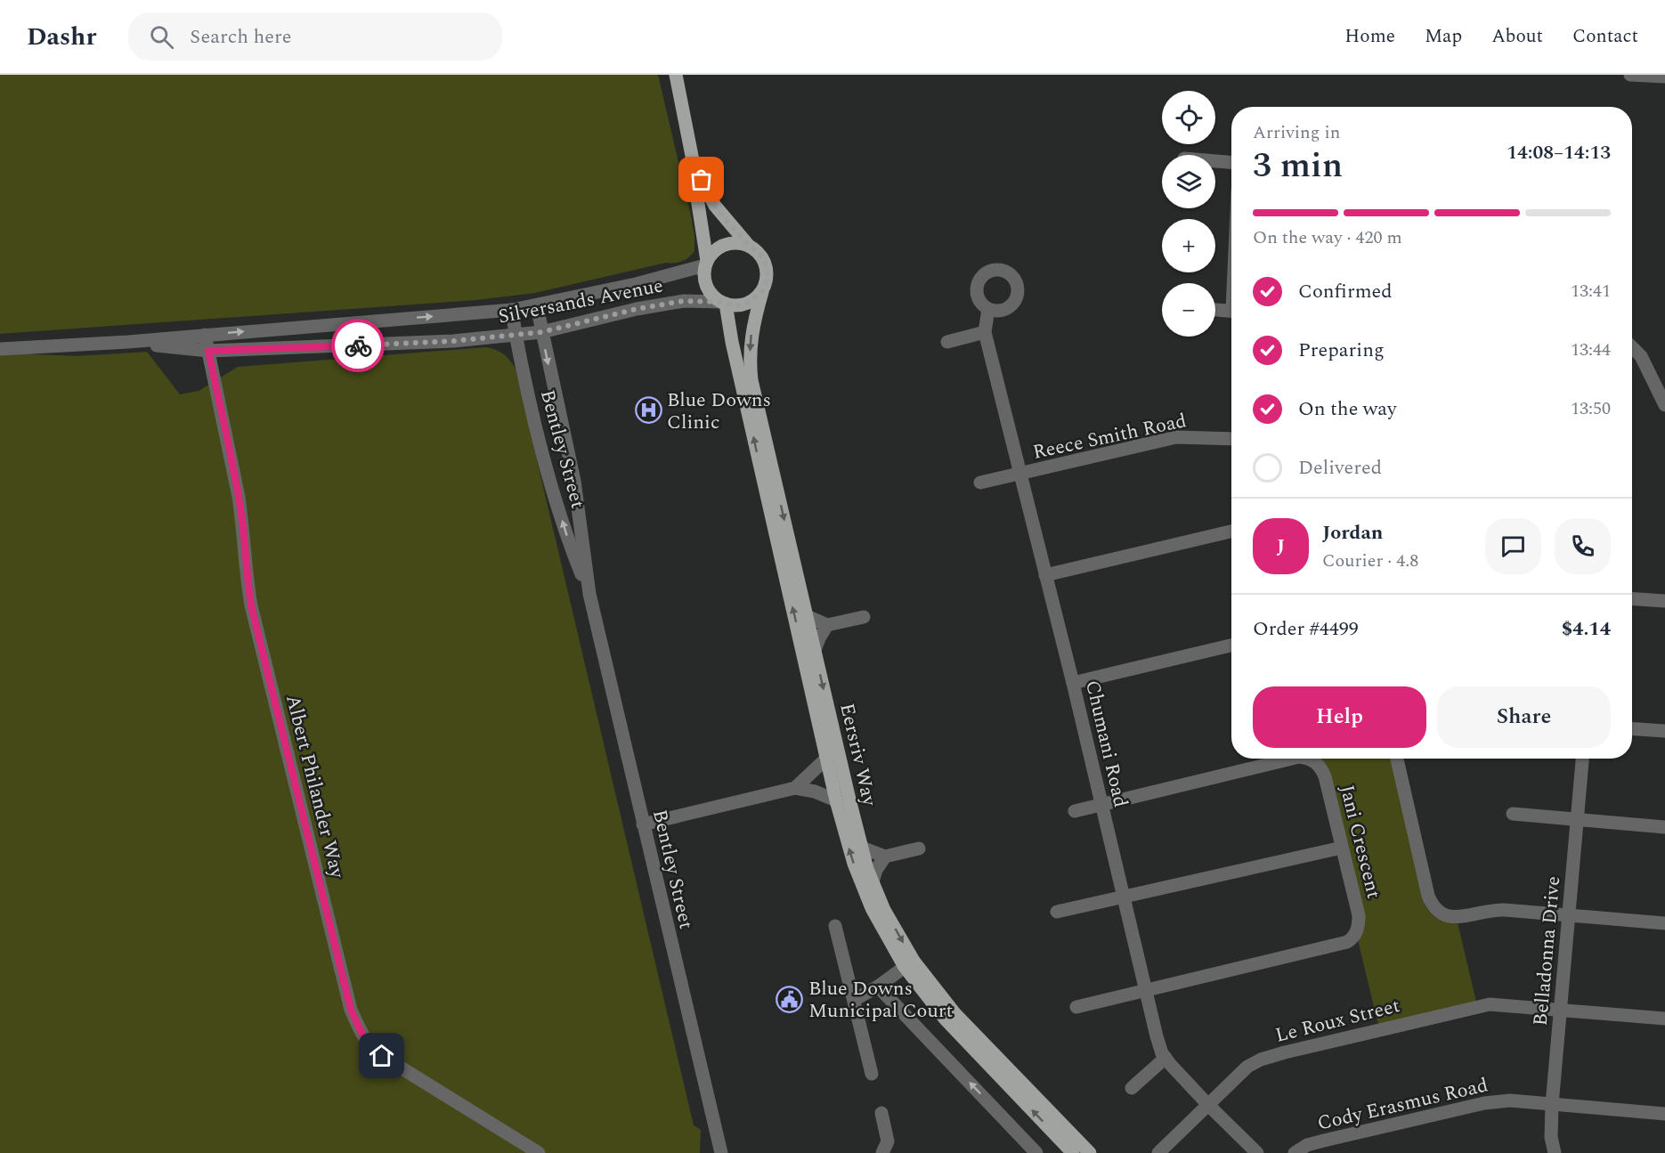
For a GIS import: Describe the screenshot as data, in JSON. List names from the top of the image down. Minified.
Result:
{"streets":{"main road":["Eersriv Way"],"street":["Silversands Avenue","Reece Smith Road","Bentley Street","Chumani Road","Albert Philander Way","Jani Crescent","Belladonna Drive","Le Roux Street","Cody Erasmus Road"]},"crossings":[["Silversands Avenue","Bentley Street"],["Silversands Avenue","Eersriv Way"],["Silversands Avenue","Albert Philander Way"],["Reece Smith Road","Chumani Road"],["Chumani Road","Jani Crescent"],["Chumani Road","Le Roux Street"],["Belladonna Drive","Le Roux Street"],["Belladonna Drive","Cody Erasmus Road"]],"places":{"hospital":["Blue Downs Clinic"],"public building":["Blue Downs Municipal Court"]},"page":{"header":"Dashr","search":"Search here","nav":["Home","Map","About","Contact"],"map_buttons":["+","−"],"heading":["3 min","Arriving in","14:08–14:13"],"panel":["Jordan","Courier · 4.8","Order #4499","$4.14"],"bar":"On the way · 420 m","list":[["Confirmed","13:41"],["Preparing","13:44"],["On the way","13:50"],"Delivered"],"round":"J","buttons":["Help","Share"]}}
